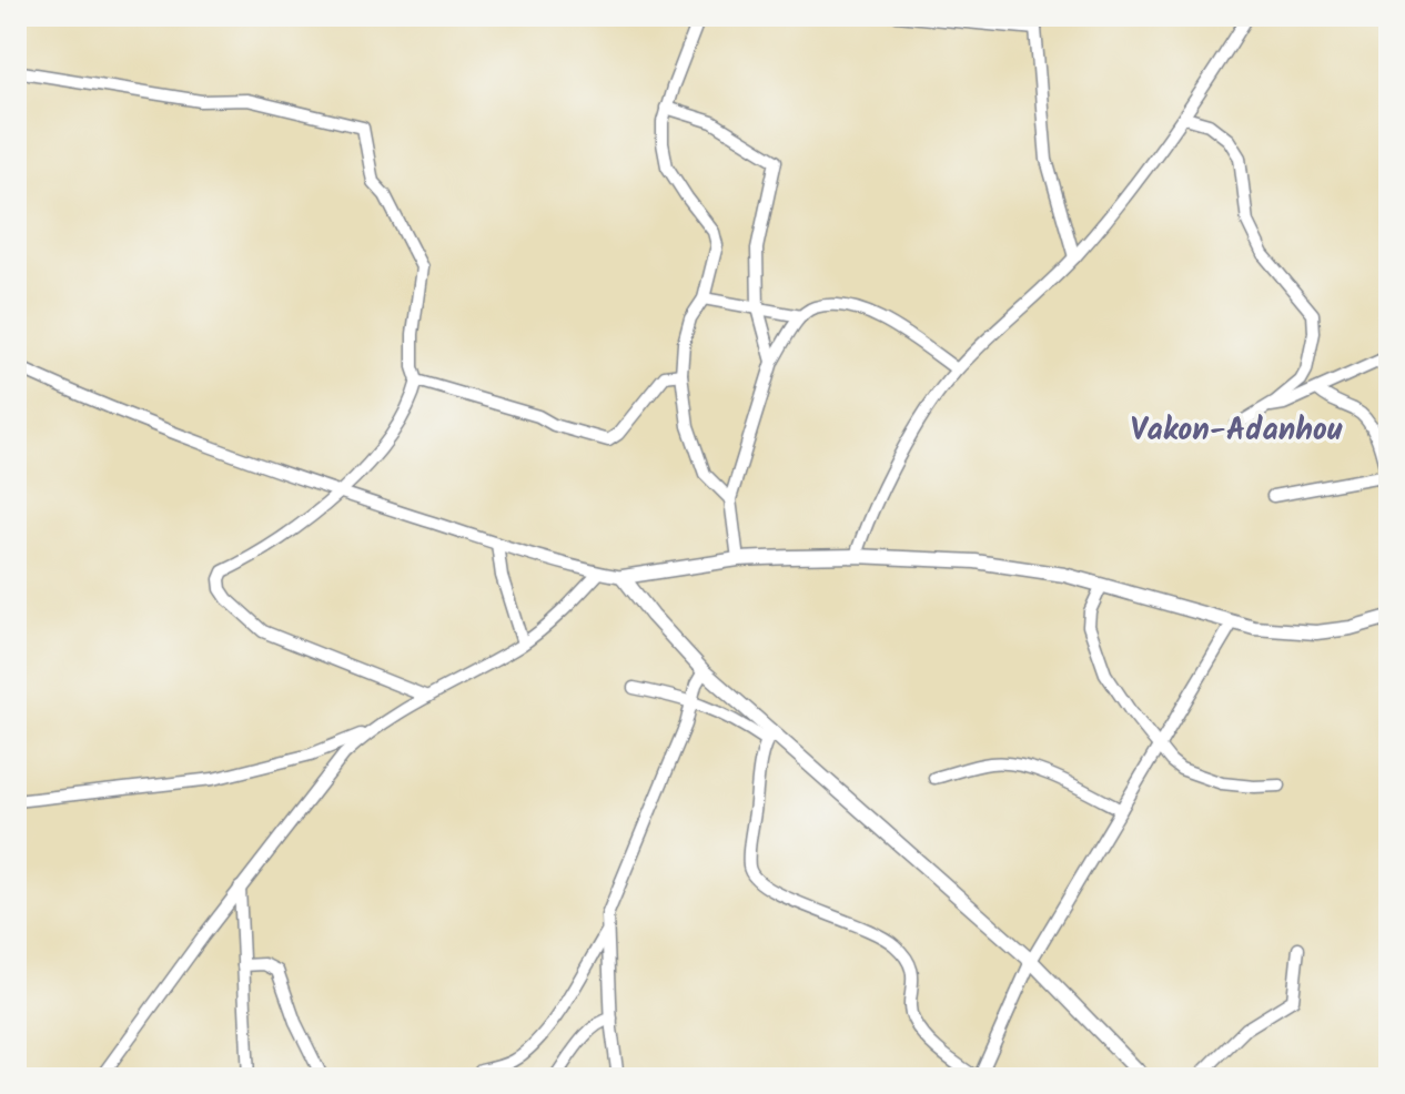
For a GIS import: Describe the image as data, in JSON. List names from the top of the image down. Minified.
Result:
{"districts":["Vakon-Adanhou"]}
